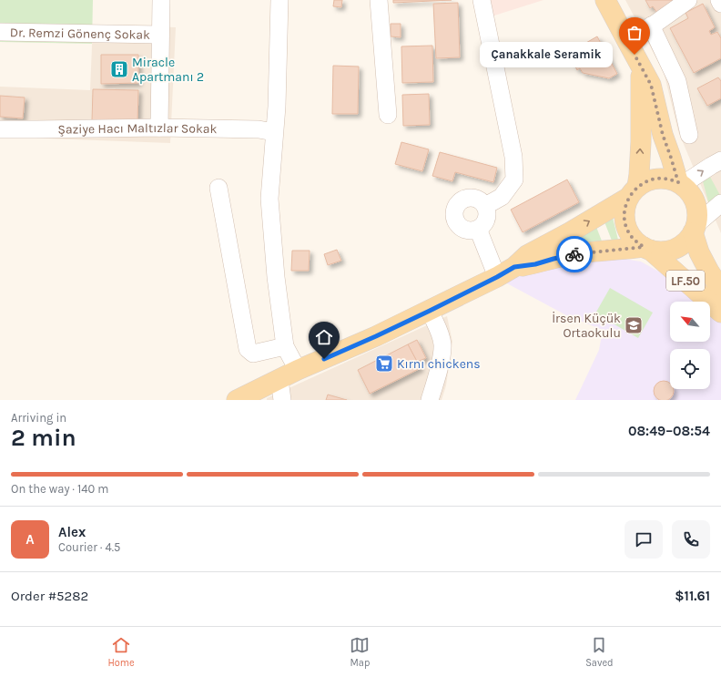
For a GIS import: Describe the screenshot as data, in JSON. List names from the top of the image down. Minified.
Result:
{"streets":{"main road":["LF.50"],"street":["Dr. Remzi Gönenç Sokak","Şaziye Hacı Maltızlar Sokak"]},"places":{"other":["Çanakkale Seramik"],"building":["Miracle Apartmanı 2"],"school or university":["İrsen Küçük Ortaokulu"],"supermarket":["Kırnı chickens"]},"north":"top left","page":{"bubble":"Çanakkale Seramik","heading":["2 min","Arriving in","08:49–08:54"],"panel":["Alex","Courier · 4.5","Order #5282","$11.61"],"bar":"On the way · 140 m","round":"A","tabs":["Home","Map","Saved"]}}
